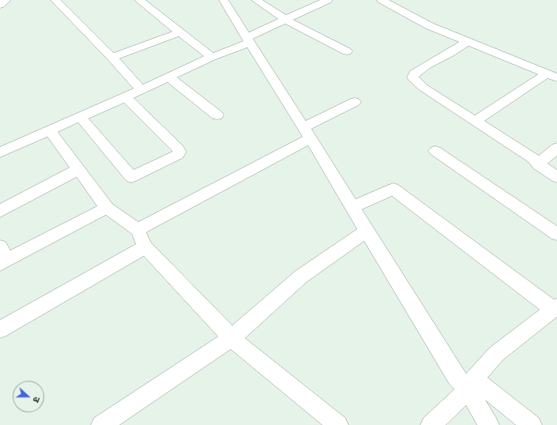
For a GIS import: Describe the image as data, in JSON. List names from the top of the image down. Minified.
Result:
{"north":"right"}
